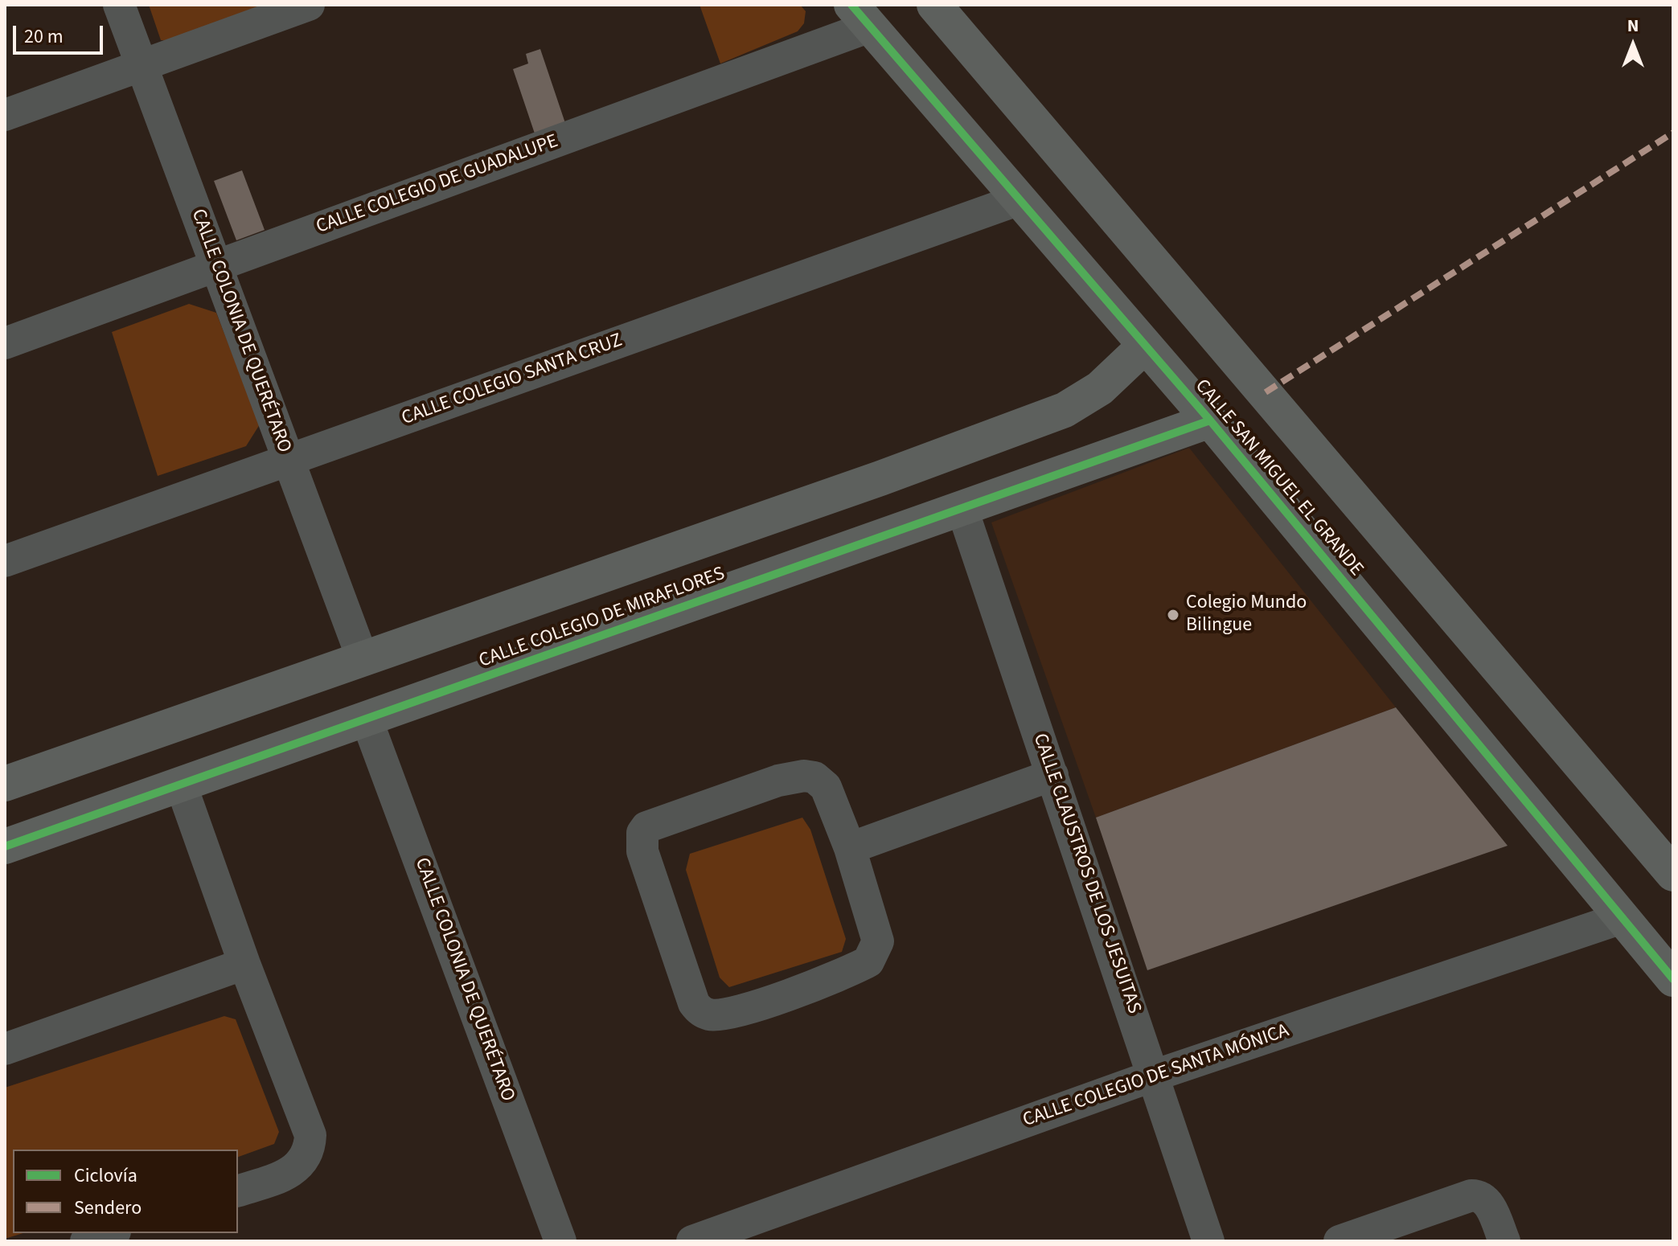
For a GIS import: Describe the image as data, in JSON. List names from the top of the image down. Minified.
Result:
{"streets":{"street":["CALLE COLEGIO DE GUADALUPE","CALLE COLONIA DE QUERÉTARO","CALLE COLEGIO SANTA CRUZ","CALLE SAN MIGUEL EL GRANDE","CALLE COLEGIO DE MIRAFLORES","CALLE CLAUSTROS DE LOS JESUITAS","CALLE COLEGIO DE SANTA MÓNICA"]},"crossings":[["CALLE COLEGIO DE GUADALUPE","CALLE COLONIA DE QUERÉTARO"],["CALLE COLEGIO DE GUADALUPE","CALLE SAN MIGUEL EL GRANDE"],["CALLE COLONIA DE QUERÉTARO","CALLE COLEGIO SANTA CRUZ"],["CALLE COLONIA DE QUERÉTARO","CALLE COLEGIO DE MIRAFLORES"],["CALLE COLEGIO SANTA CRUZ","CALLE SAN MIGUEL EL GRANDE"],["CALLE SAN MIGUEL EL GRANDE","CALLE COLEGIO DE MIRAFLORES"],["CALLE SAN MIGUEL EL GRANDE","CALLE COLEGIO DE SANTA MÓNICA"],["CALLE COLEGIO DE MIRAFLORES","CALLE CLAUSTROS DE LOS JESUITAS"],["CALLE CLAUSTROS DE LOS JESUITAS","CALLE COLEGIO DE SANTA MÓNICA"]],"places":["Colegio Mundo Bilingue"],"legend":["Ciclovía","Sendero"],"scale_bar":"20 m","north":"top"}
